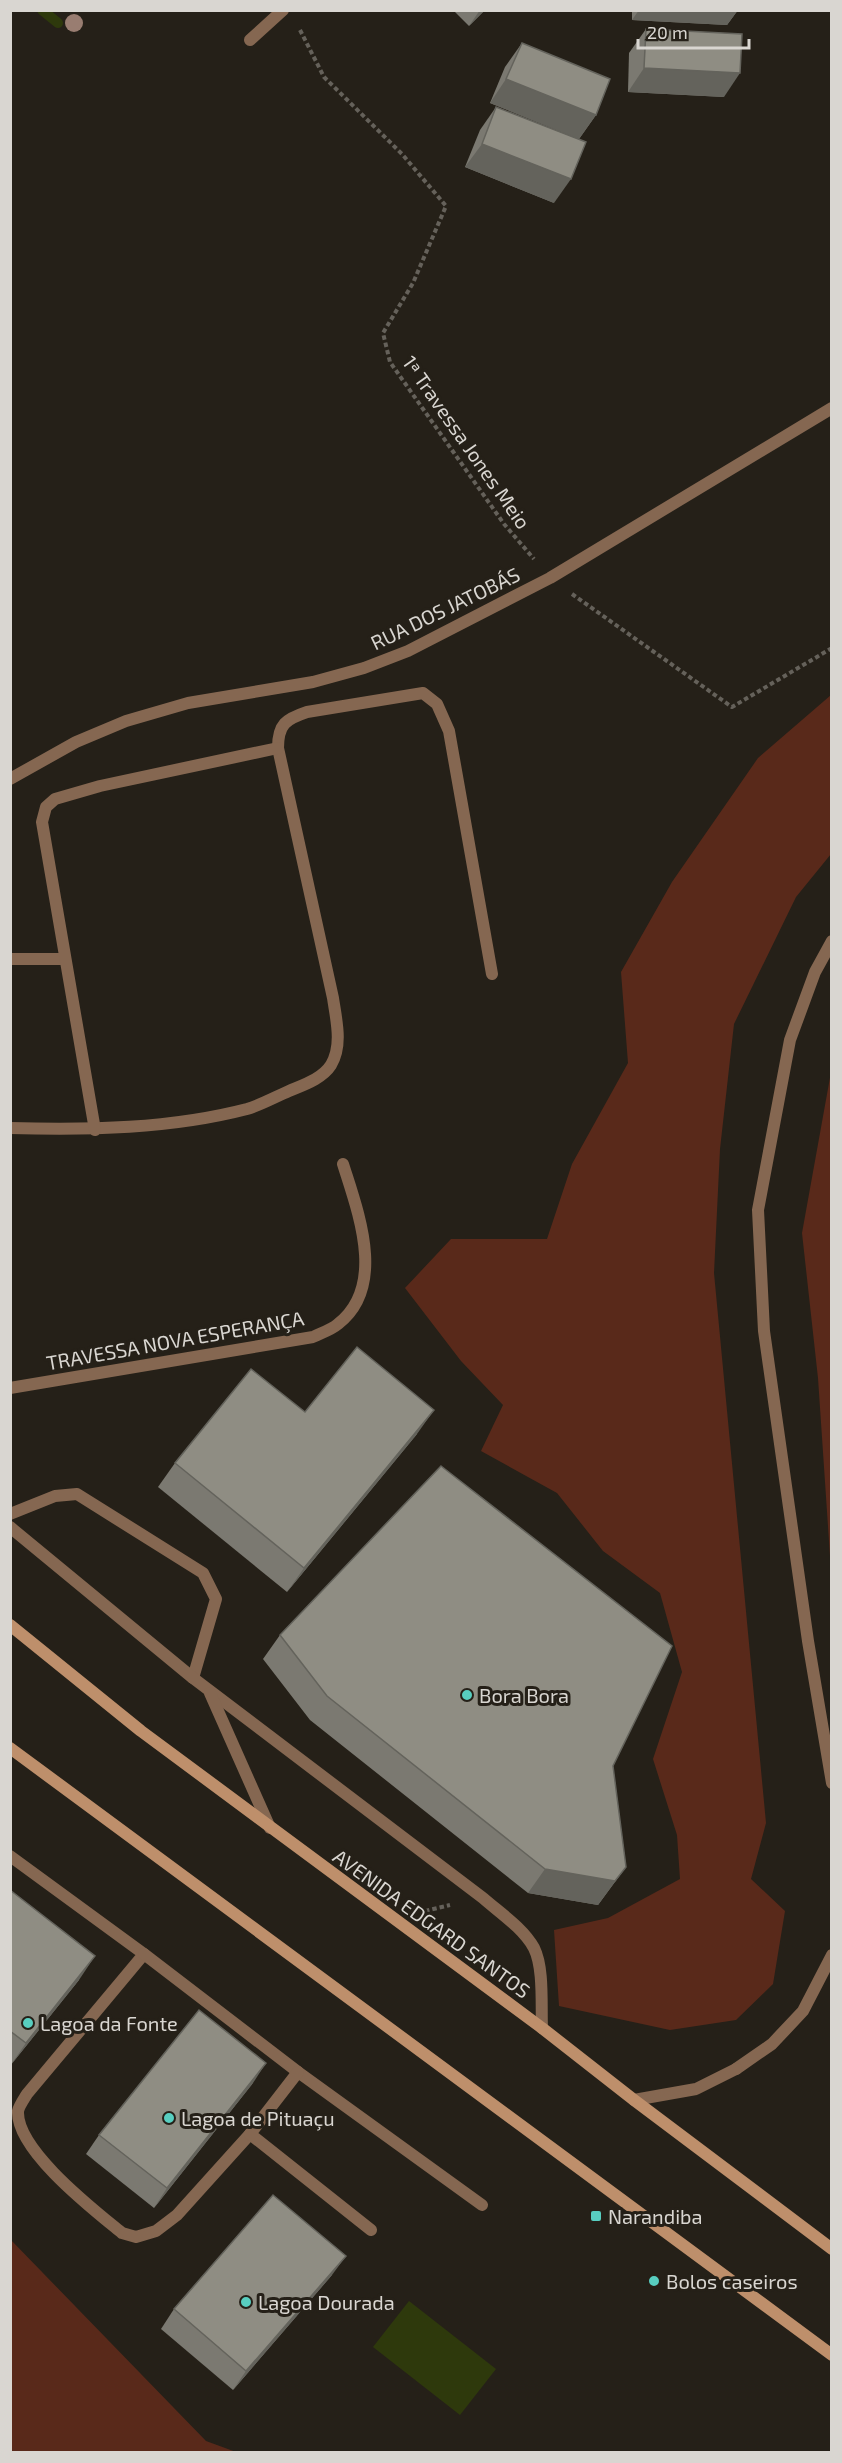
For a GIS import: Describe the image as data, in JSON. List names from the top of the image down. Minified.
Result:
{"streets":{"main road":["AVENIDA EDGARD SANTOS"],"street":["RUA DOS JATOBÁS","TRAVESSA NOVA ESPERANÇA"],"path":["1ª Travessa Jones Meio"]},"crossings":[["1ª Travessa Jones Meio","RUA DOS JATOBÁS"]],"places":{"other":["Bora Bora","Lagoa da Fonte","Lagoa de Pituaçu","Bolos caseiros","Lagoa Dourada"],"transit":["Narandiba"]},"scale_bar":"20 m"}
